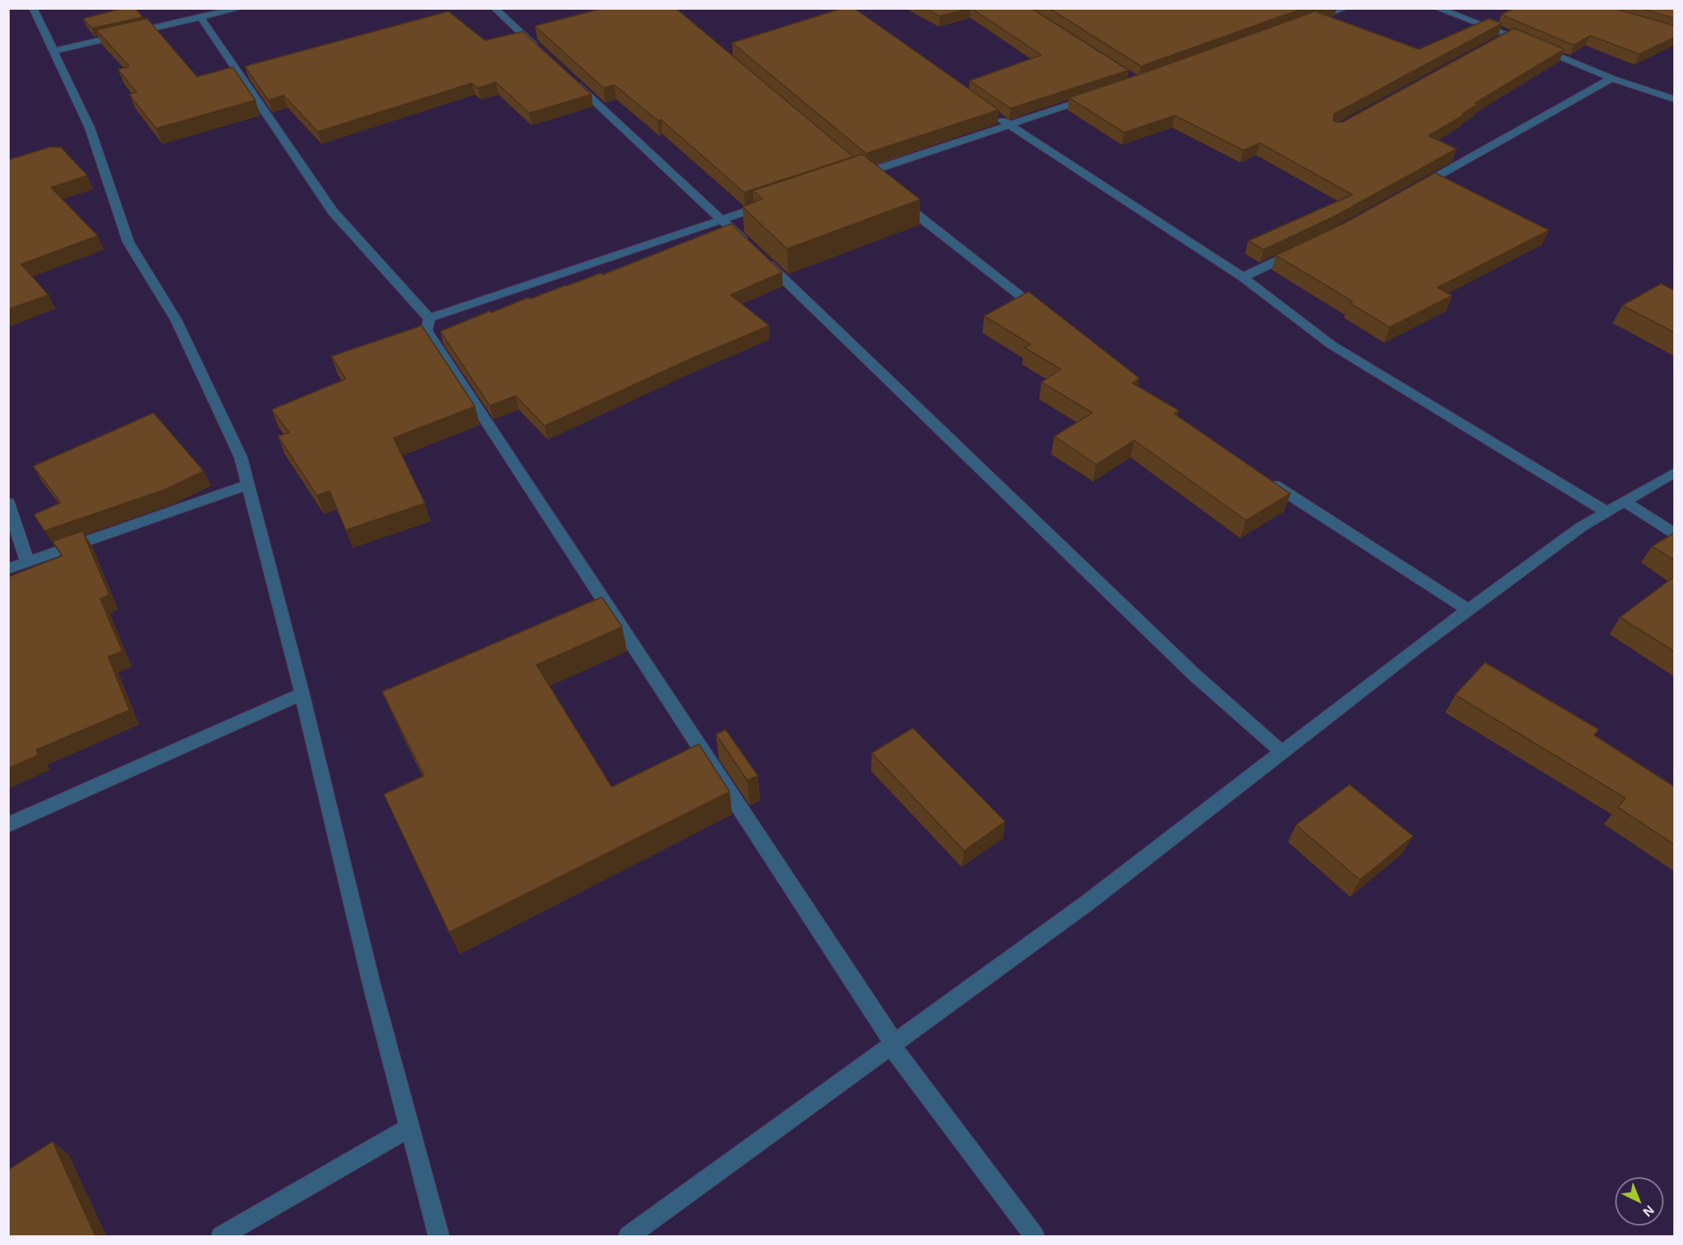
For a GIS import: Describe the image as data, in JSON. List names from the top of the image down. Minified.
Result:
{"north":"bottom right"}
